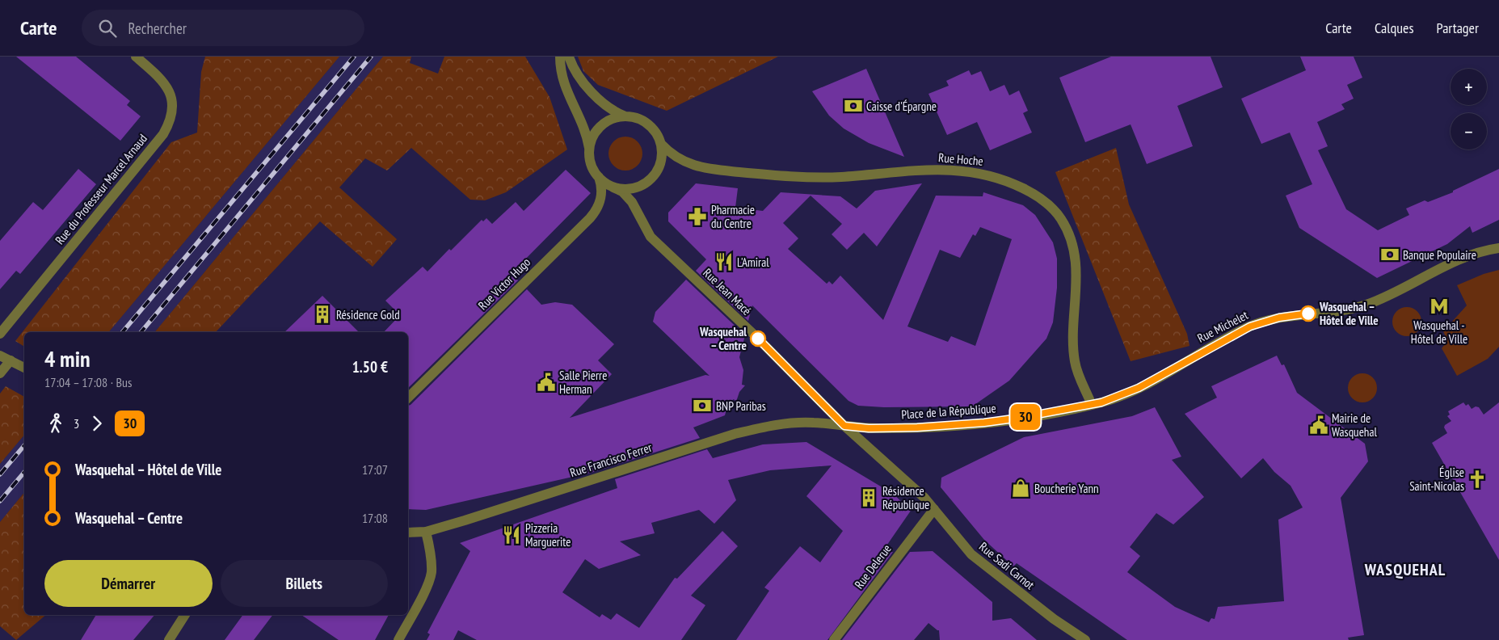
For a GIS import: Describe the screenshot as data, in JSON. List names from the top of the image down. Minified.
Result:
{"streets":{"street":["Rue Hoche","Rue du Professeur Marcel Arnaud","Rue Victor Hugo","Rue Jean Macé","Rue Michelet","Place de la République","Rue Francisco Ferrer","Rue Sadi Carnot","Rue Delerue"]},"crossings":[["Rue Hoche","Rue Victor Hugo"],["Rue Hoche","Rue Jean Macé"],["Rue Hoche","Rue Michelet"],["Rue Hoche","Place de la République"],["Rue Victor Hugo","Rue Jean Macé"],["Rue Jean Macé","Place de la République"],["Rue Jean Macé","Rue Sadi Carnot"],["Rue Michelet","Place de la République"],["Place de la République","Rue Francisco Ferrer"],["Place de la République","Rue Sadi Carnot"],["Rue Sadi Carnot","Rue Delerue"]],"districts":["WASQUEHAL"],"places":{"bank":["Caisse d'Épargne","Banque Populaire","BNP Paribas"],"pharmacy":["Pharmacie du Centre"],"restaurant":["L'Amiral","Pizzeria Marguerite"],"metro station":["Wasquehal - Hôtel de Ville"],"other":["Wasquehal – Hôtel de Ville","Wasquehal – Centre"],"building":["Résidence Gold","Résidence République"],"public building":["Salle Pierre Herman","Mairie de Wasquehal"],"church":["Église Saint-Nicolas"],"shop":["Boucherie Yann"]},"lines":["bus line 30"],"page":{"header":"Carte","search":"Rechercher","nav":["Carte","Calques","Partager"],"on_map":"30","map_buttons":["+","−"],"heading":["4 min","17:04 – 17:08 · Bus","1.50 €"],"legs":["3","30"],"list":[{"name":"Wasquehal – Hôtel de Ville","value":"17:07"},{"name":"Wasquehal – Centre","value":"17:08"}],"buttons":["Démarrer","Billets"]}}
